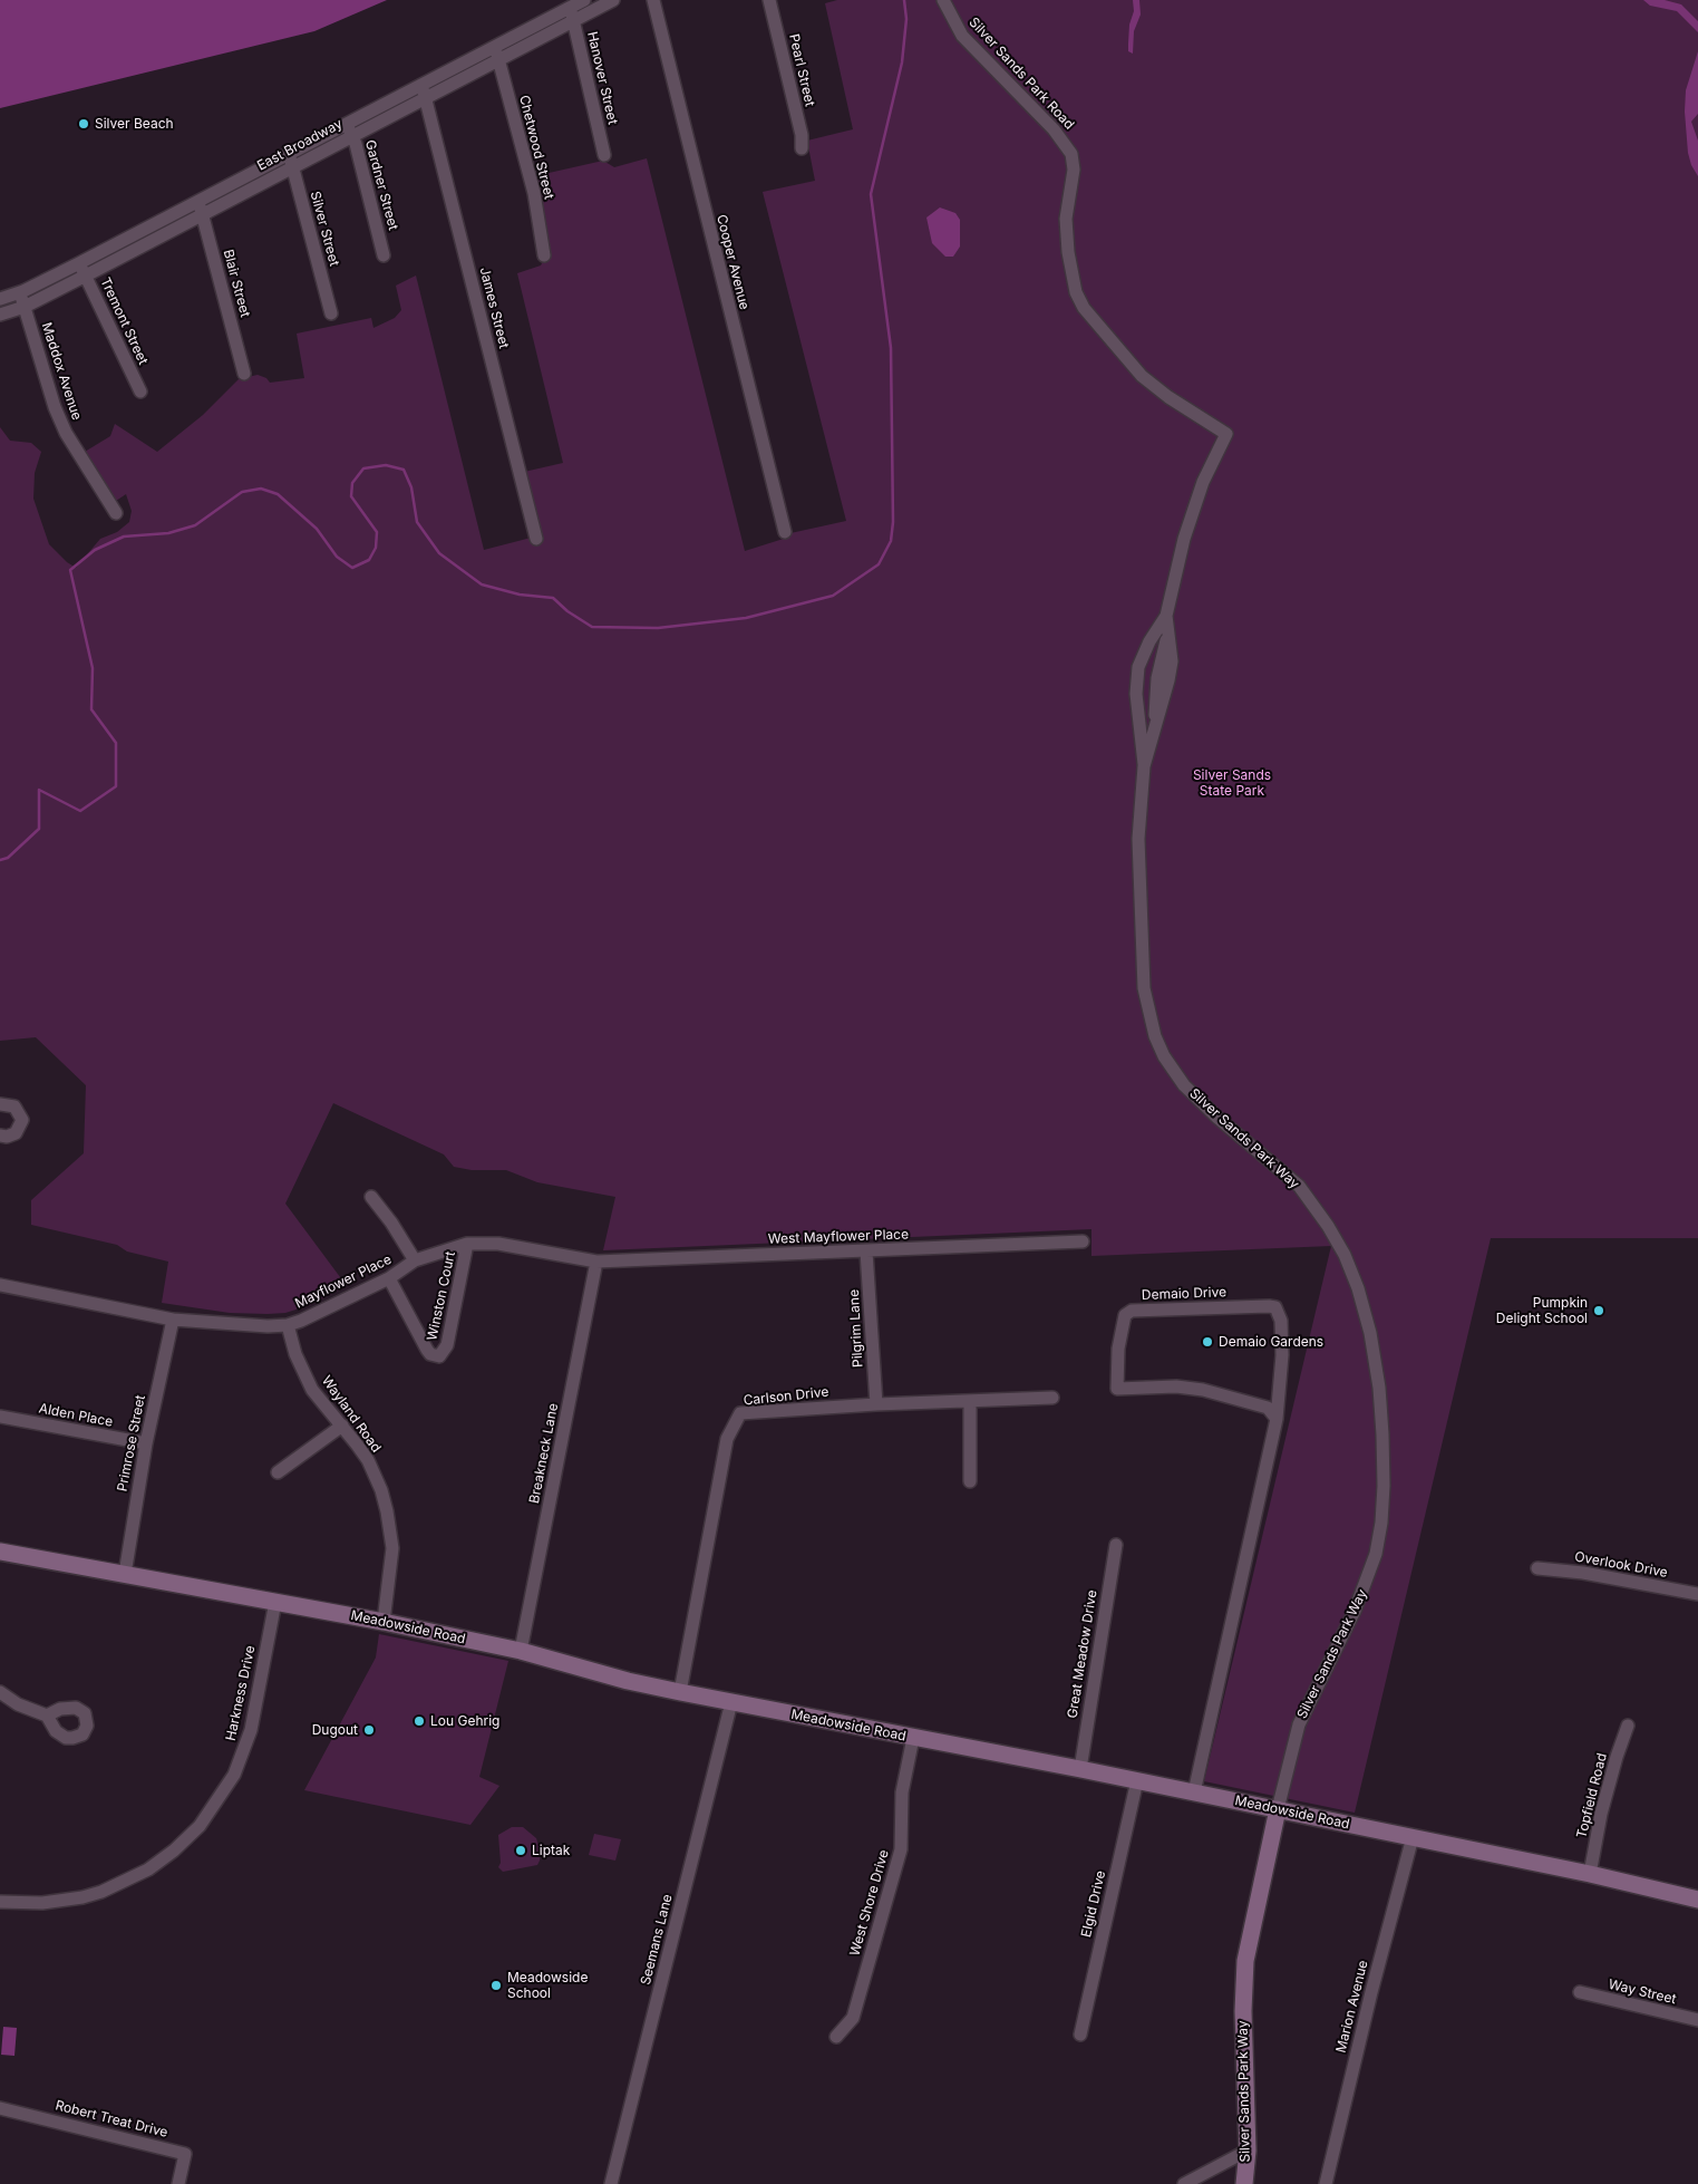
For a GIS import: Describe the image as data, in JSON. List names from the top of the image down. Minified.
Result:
{"streets":{"main road":["Silver Sands Park Way","Meadowside Road"],"street":["Pearl Street","Silver Sands Park Road","Hanover Street","East Broadway","Chetwood Street","Gardner Street","Silver Street","Cooper Avenue","Blair Street","James Street","Tremont Street","Maddox Avenue","West Mayflower Place","Mayflower Place","Demaio Drive","Winston Court","Pilgrim Lane","Carlson Drive","Wayland Road","Alden Place","Primrose Street","Breakneck Lane","Overlook Drive","Great Meadow Drive","Harkness Drive","Topfield Road","West Shore Drive","Elgid Drive","Seemans Lane","Way Street","Marion Avenue","Robert Treat Drive"]},"crossings":[["Silver Sands Park Road","Silver Sands Park Way"],["Hanover Street","East Broadway"],["East Broadway","Chetwood Street"],["East Broadway","Gardner Street"],["East Broadway","Silver Street"],["East Broadway","Blair Street"],["East Broadway","James Street"],["East Broadway","Tremont Street"],["East Broadway","Maddox Avenue"],["Silver Sands Park Way","Meadowside Road"],["West Mayflower Place","Mayflower Place"],["West Mayflower Place","Pilgrim Lane"],["West Mayflower Place","Breakneck Lane"],["Mayflower Place","Winston Court"],["Mayflower Place","Wayland Road"],["Mayflower Place","Primrose Street"],["Mayflower Place","Breakneck Lane"],["Demaio Drive","Meadowside Road"],["Pilgrim Lane","Carlson Drive"],["Carlson Drive","Meadowside Road"],["Wayland Road","Meadowside Road"],["Alden Place","Primrose Street"],["Primrose Street","Meadowside Road"],["Breakneck Lane","Meadowside Road"],["Meadowside Road","Great Meadow Drive"],["Meadowside Road","Harkness Drive"],["Meadowside Road","Topfield Road"],["Meadowside Road","West Shore Drive"],["Meadowside Road","Elgid Drive"],["Meadowside Road","Seemans Lane"],["Meadowside Road","Marion Avenue"]],"parks":["Silver Sands State Park"],"places":["Silver Beach","Pumpkin Delight School","Demaio Gardens","Lou Gehrig","Dugout","Liptak","Meadowside School"]}
